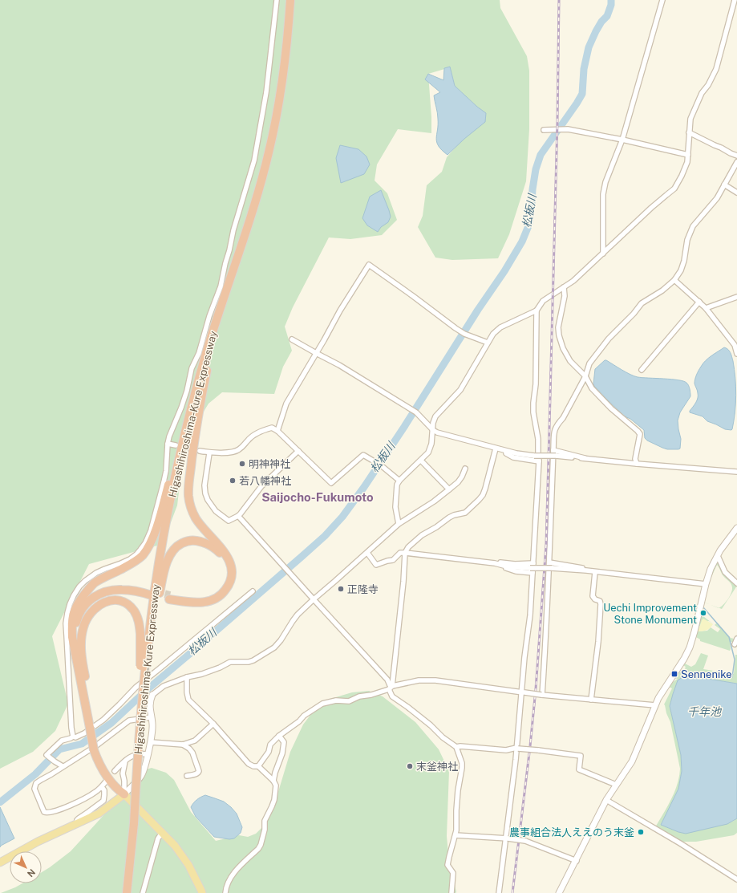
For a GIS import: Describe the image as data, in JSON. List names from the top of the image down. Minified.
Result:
{"streets":{"highway":["Higashihiroshima-Kure Expressway"]},"districts":["Saijocho-Fukumoto"],"water":["松板川","千年池"],"places":{"other":["明神神社","若八幡神社","正隆寺","Uechi Improvement Stone Monument","末釜神社","農事組合法人ええのう末釜"],"transit":["Sennenike"]},"north":"bottom right"}
